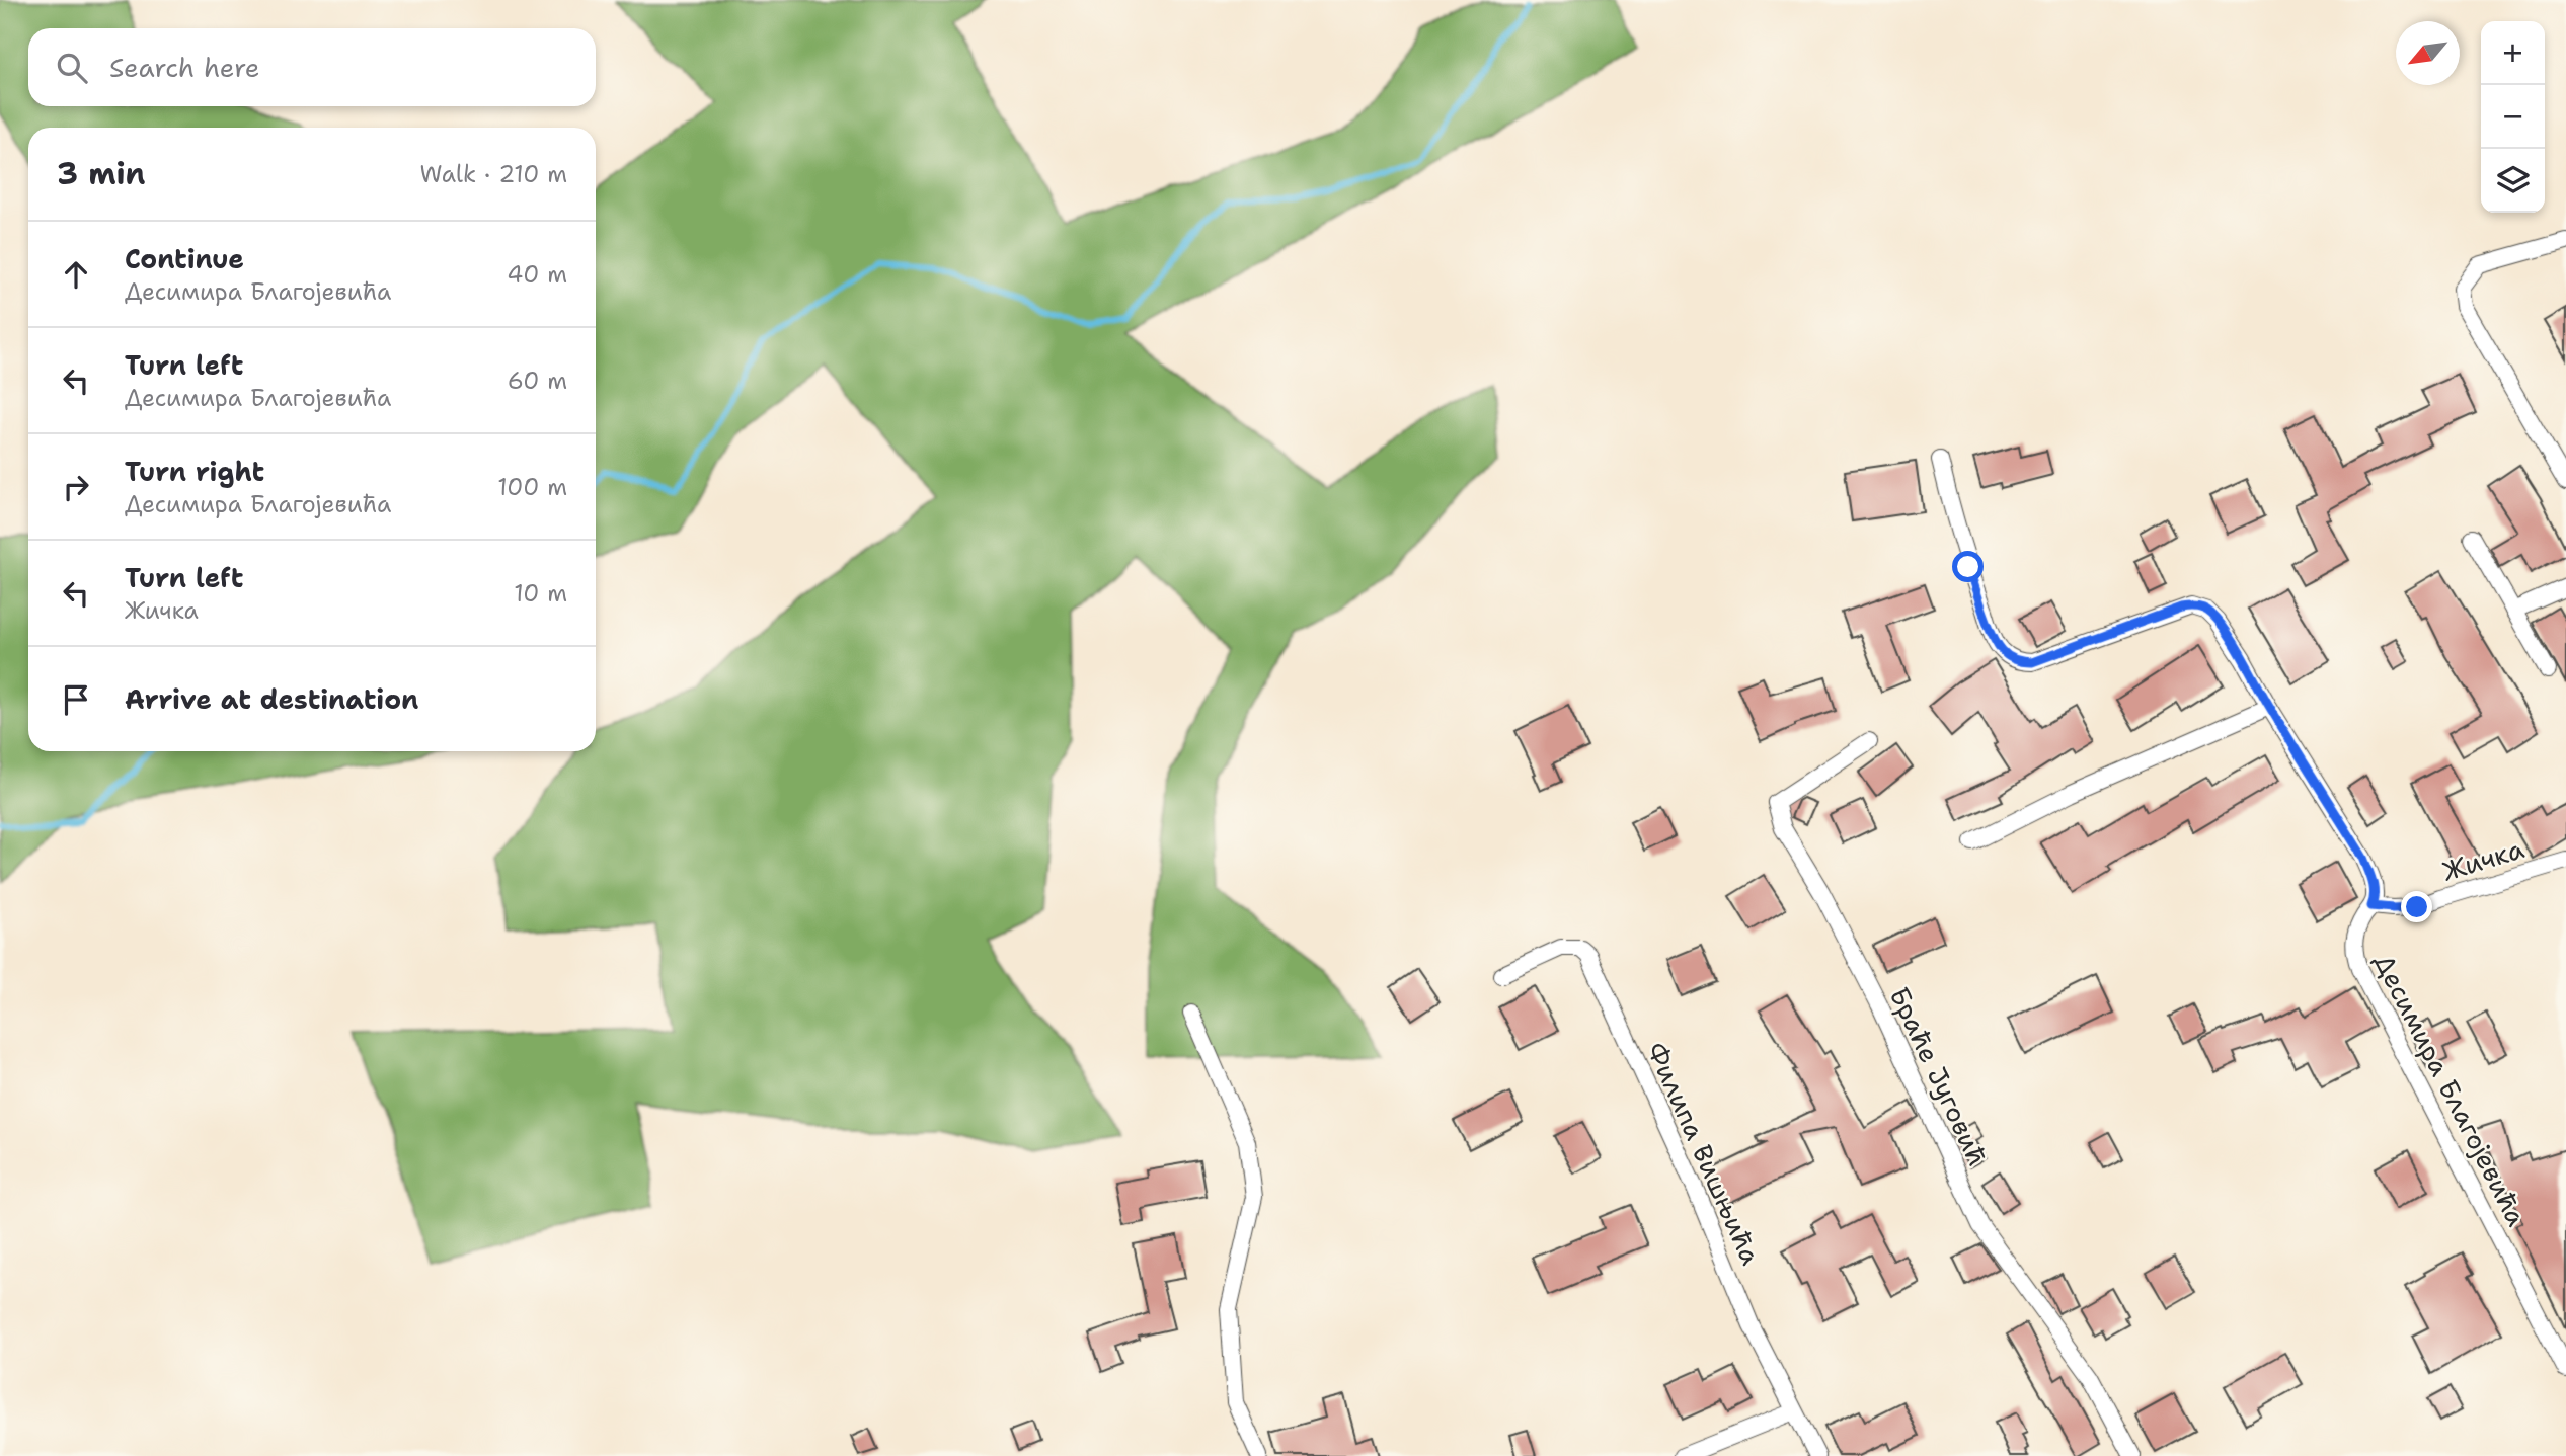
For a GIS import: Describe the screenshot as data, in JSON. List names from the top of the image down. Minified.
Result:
{"streets":{"street":["Жичка","Браће Југовић","Десимира Благојевића","Филипа Вишњића"]},"crossings":[["Жичка","Десимира Благојевића"]],"north":"bottom left","page":{"map_buttons":["+","−"],"search":"Search here","heading":["3 min","Walk · 210 m"],"list":[["Continue","Десимира Благојевића","40 m"],["Turn left","Десимира Благојевића","60 m"],["Turn right","Десимира Благојевића","100 m"],["Turn left","Жичка","10 m"],"Arrive at destination"]}}
